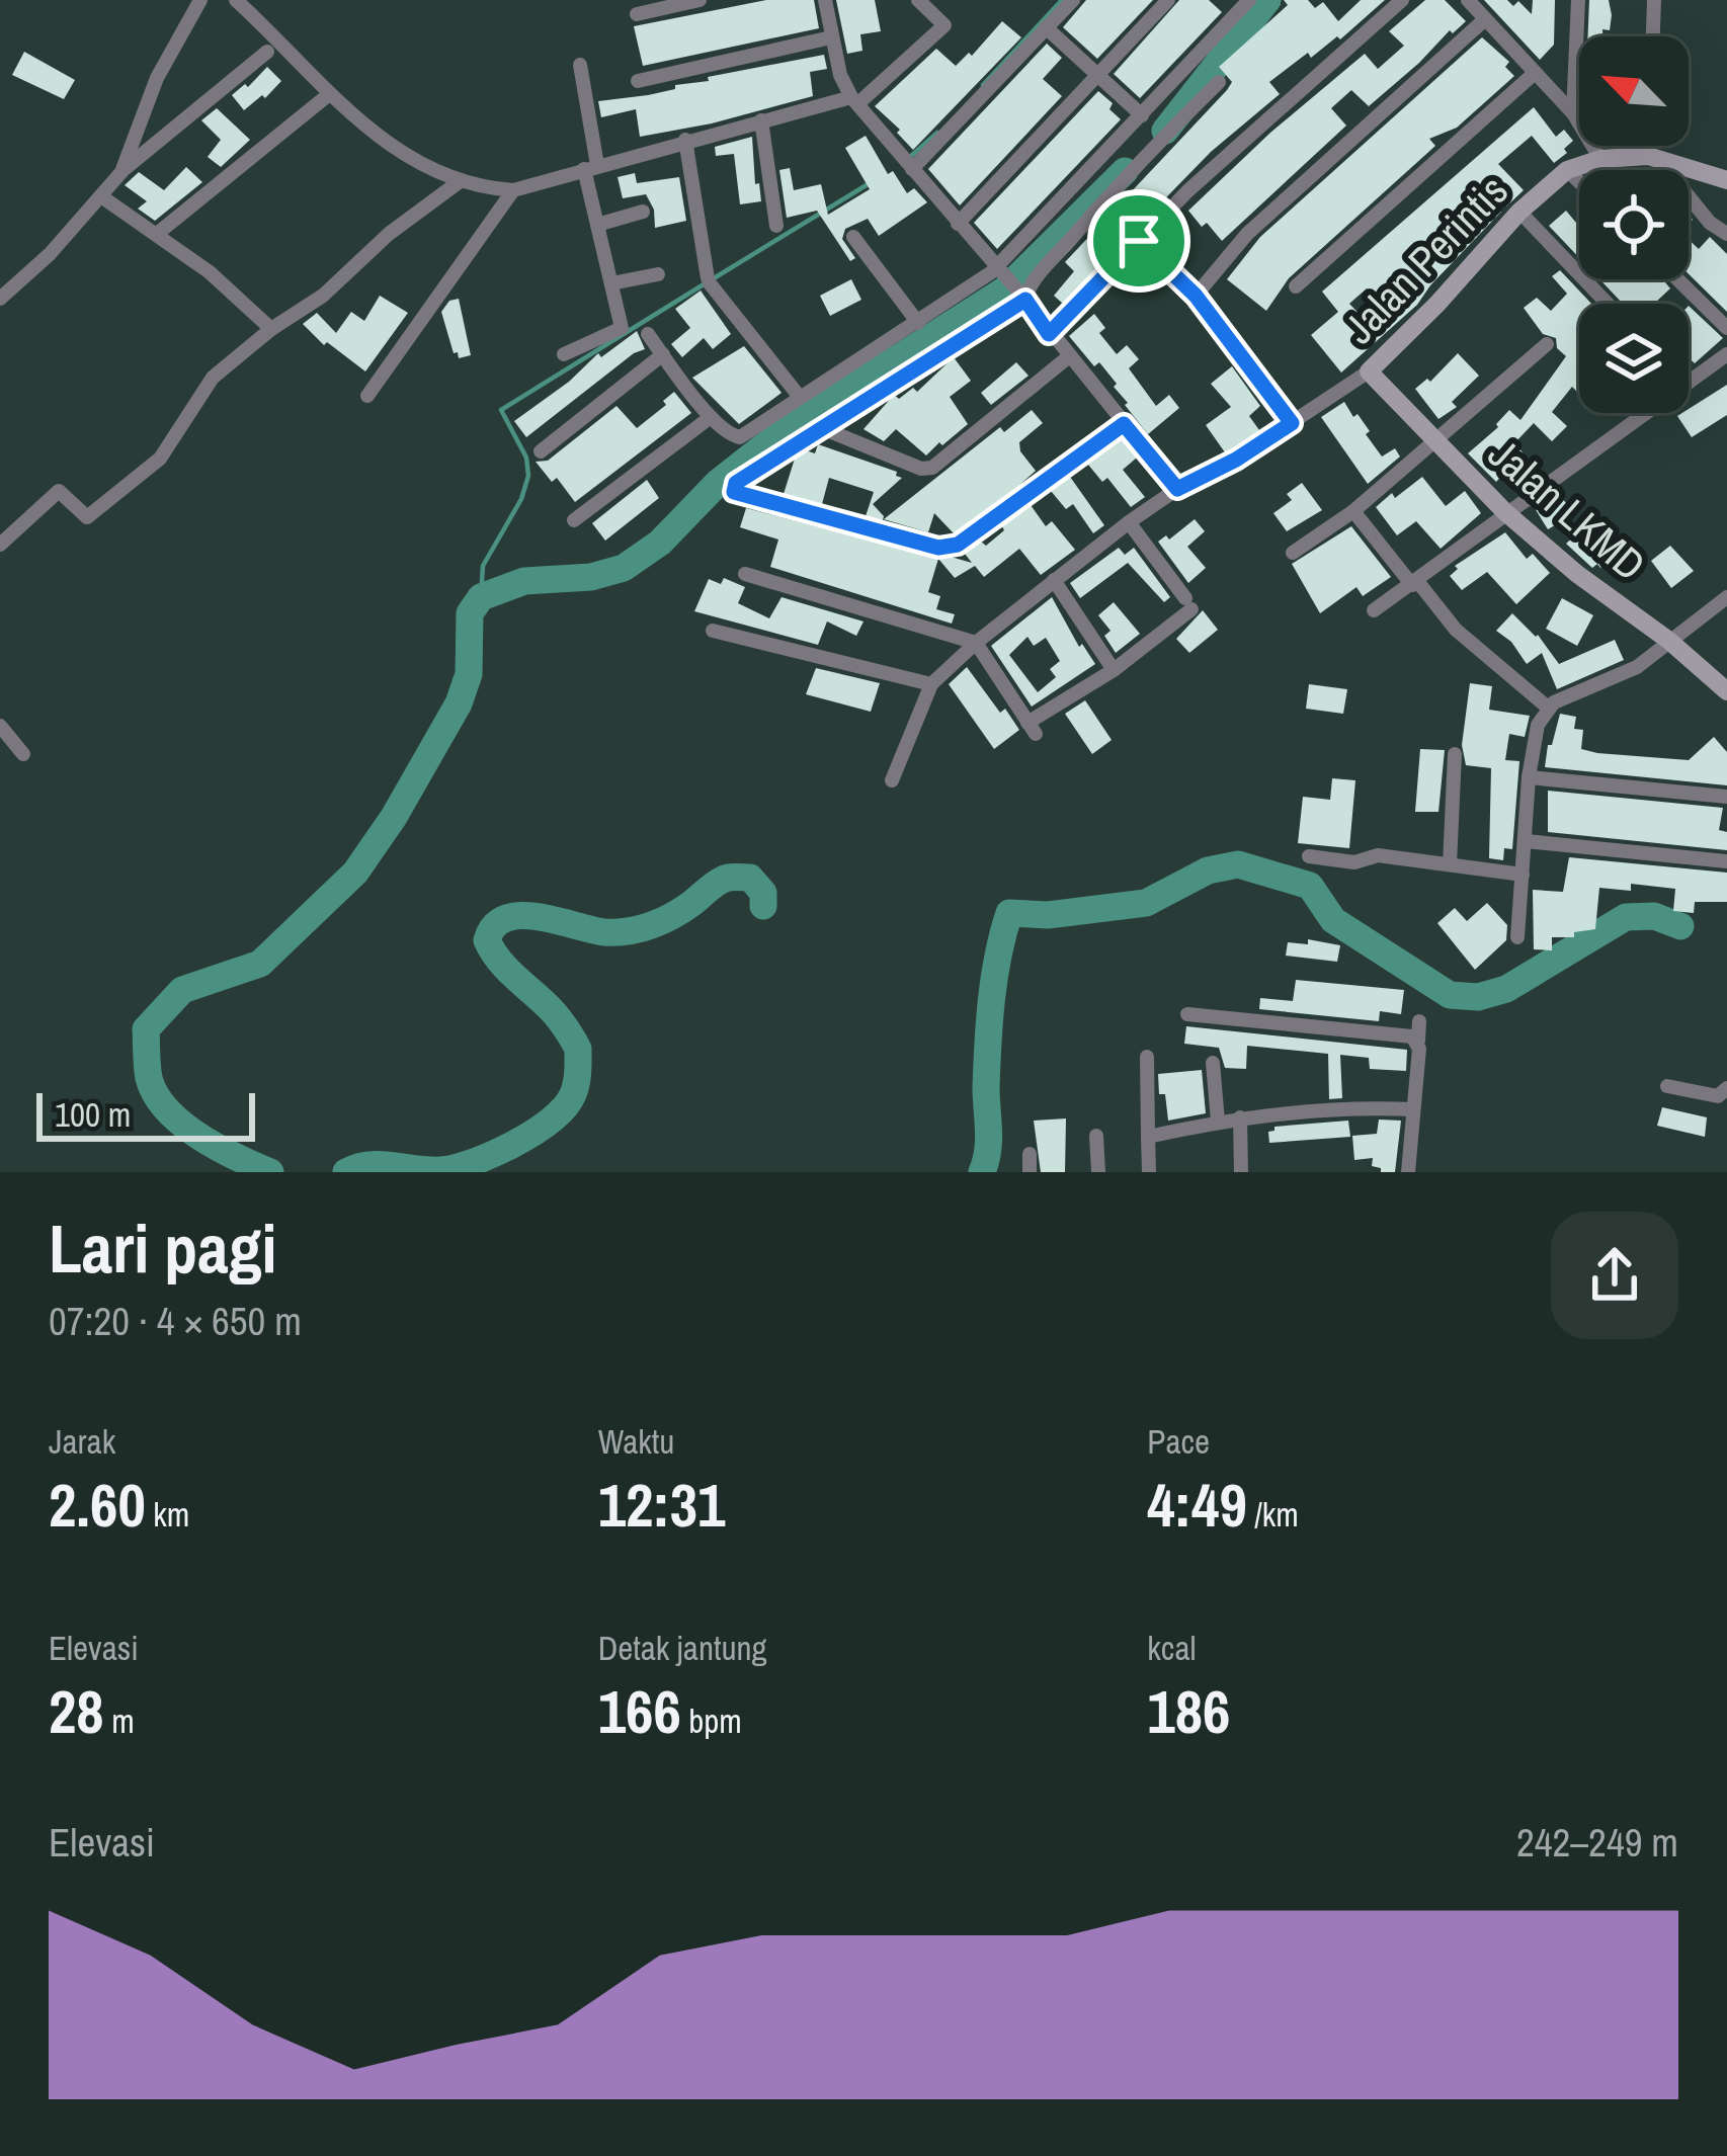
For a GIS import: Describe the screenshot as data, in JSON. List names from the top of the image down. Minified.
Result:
{"streets":{"street":["Jalan Perintis","Jalan LKMD"]},"crossings":[["Jalan Perintis","Jalan LKMD"]],"scale_bar":"100 m","north":"top left","page":{"scale":"100 m","heading":["Lari pagi","07:20 · 4 × 650 m"],"stats":[["Jarak","2.60 km"],["Waktu","12:31"],["Pace","4:49 /km"],["Elevasi","28 m"],["Detak jantung","166 bpm"],["kcal","186"]],"chart":["Elevasi","242–249 m"]}}
